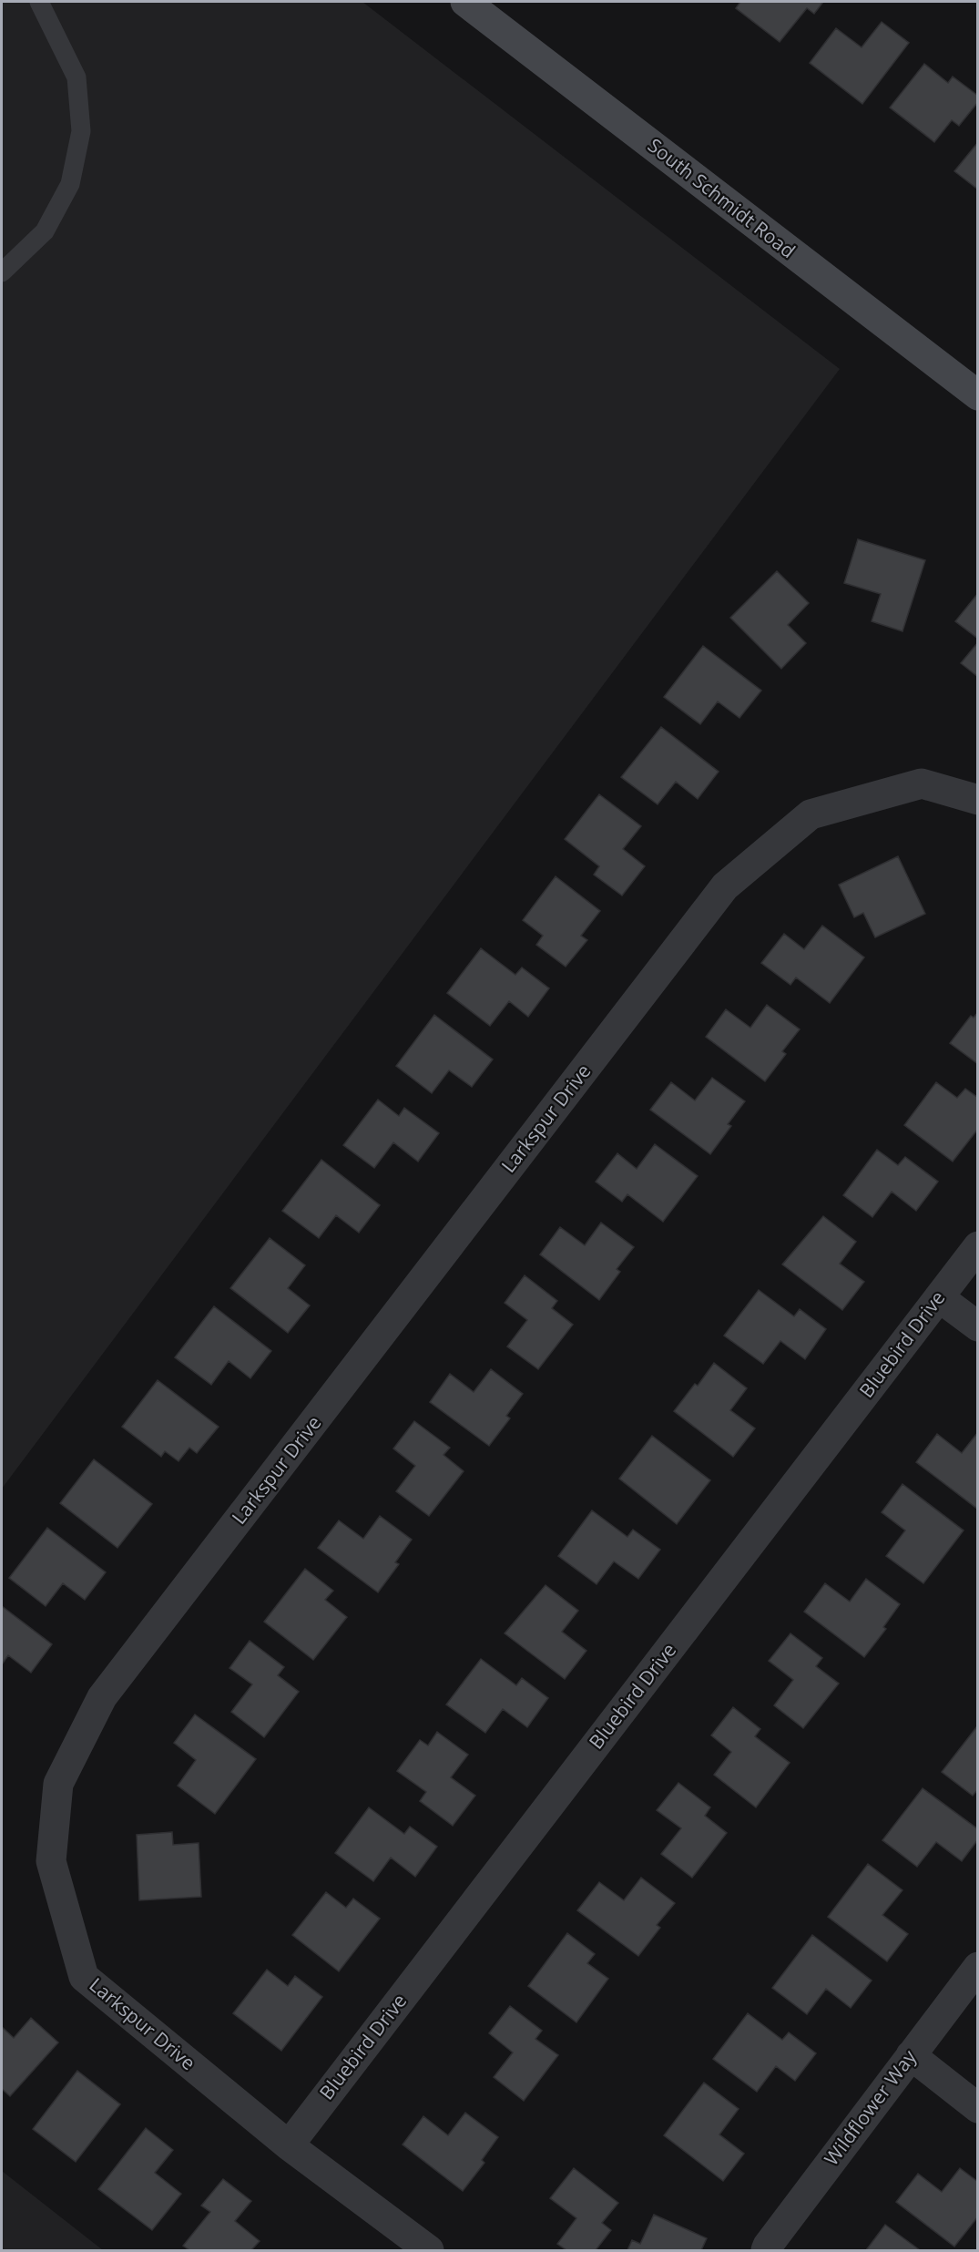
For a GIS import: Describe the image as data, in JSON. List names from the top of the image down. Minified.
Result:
{"streets":{"street":["South Schmidt Road","Larkspur Drive","Bluebird Drive","Wildflower Way"]},"crossings":[["Larkspur Drive","Bluebird Drive"]]}
